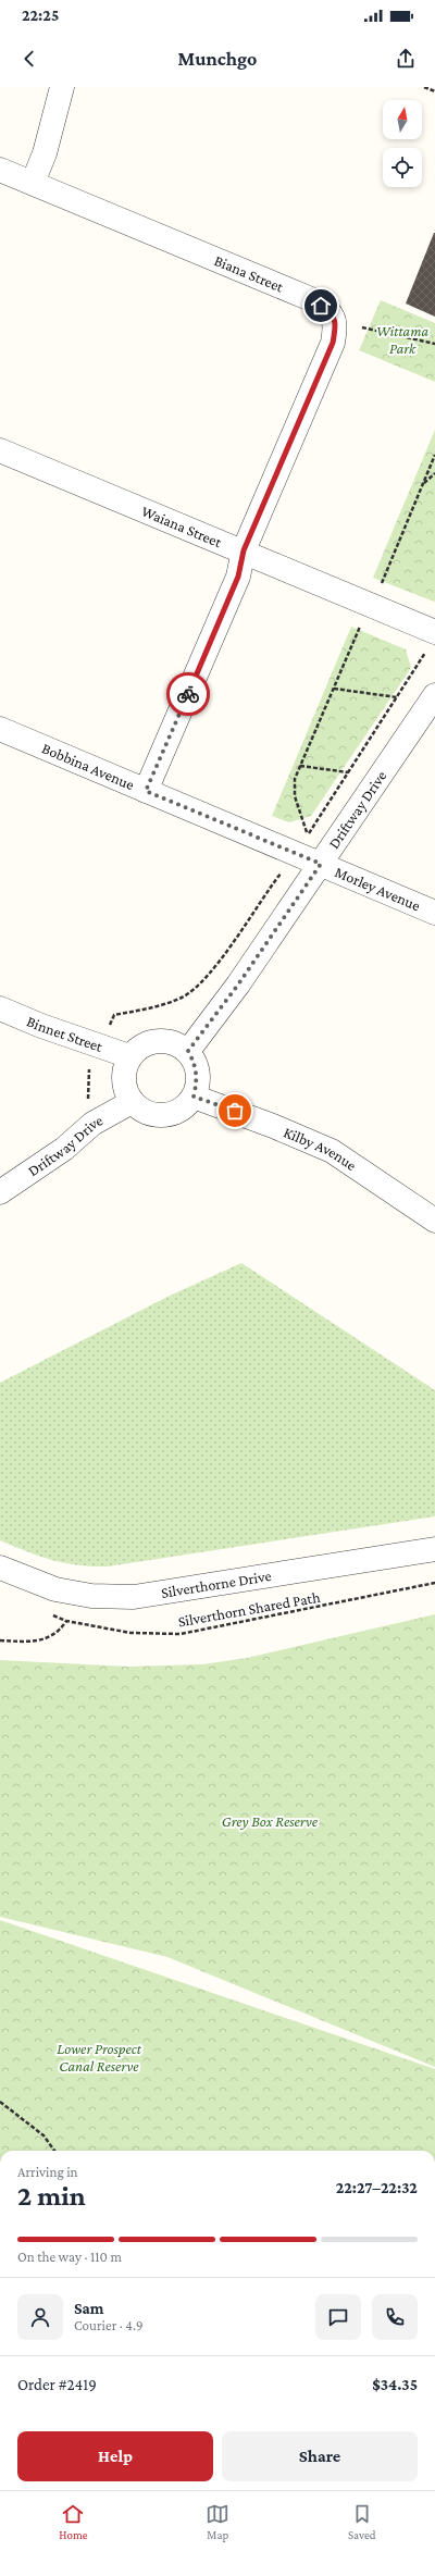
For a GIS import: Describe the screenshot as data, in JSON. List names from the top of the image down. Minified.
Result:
{"streets":{"street":["Biana Street","Waiana Street","Bobbina Avenue","Driftway Drive","Morley Avenue","Binnet Street","Kilby Avenue","Silverthorne Drive"],"path":["Silverthorn Shared Path"]},"crossings":[["Biana Street","Waiana Street"],["Biana Street","Bobbina Avenue"],["Bobbina Avenue","Driftway Drive"],["Bobbina Avenue","Morley Avenue"],["Driftway Drive","Morley Avenue"],["Driftway Drive","Binnet Street"],["Driftway Drive","Kilby Avenue"],["Binnet Street","Kilby Avenue"]],"parks":["Wittama Park","Grey Box Reserve","Lower Prospect Canal Reserve"],"north":"top","page":{"status":"22:25","header":"Munchgo","heading":["2 min","Arriving in","22:27–22:32"],"panel":["Sam","Courier · 4.9","Order #2419","$34.35"],"bar":"On the way · 110 m","buttons":["Help","Share"],"tabs":["Home","Map","Saved"]}}
